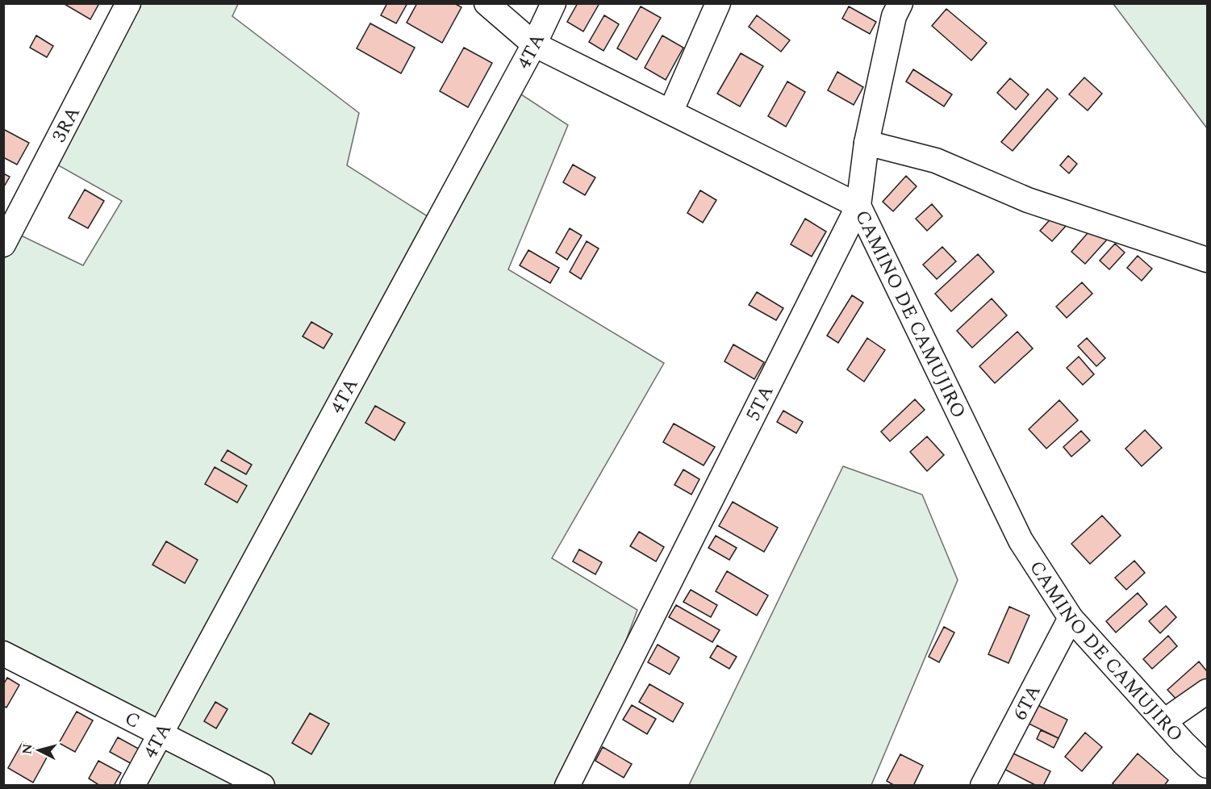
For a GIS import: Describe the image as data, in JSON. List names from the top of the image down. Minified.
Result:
{"streets":{"street":["4TA","3RA","CAMINO DE CAMUJIRO","5TA","6TA","C"]},"crossings":[["4TA","CAMINO DE CAMUJIRO"],["4TA","C"],["CAMINO DE CAMUJIRO","5TA"],["CAMINO DE CAMUJIRO","6TA"]],"north":"left"}
